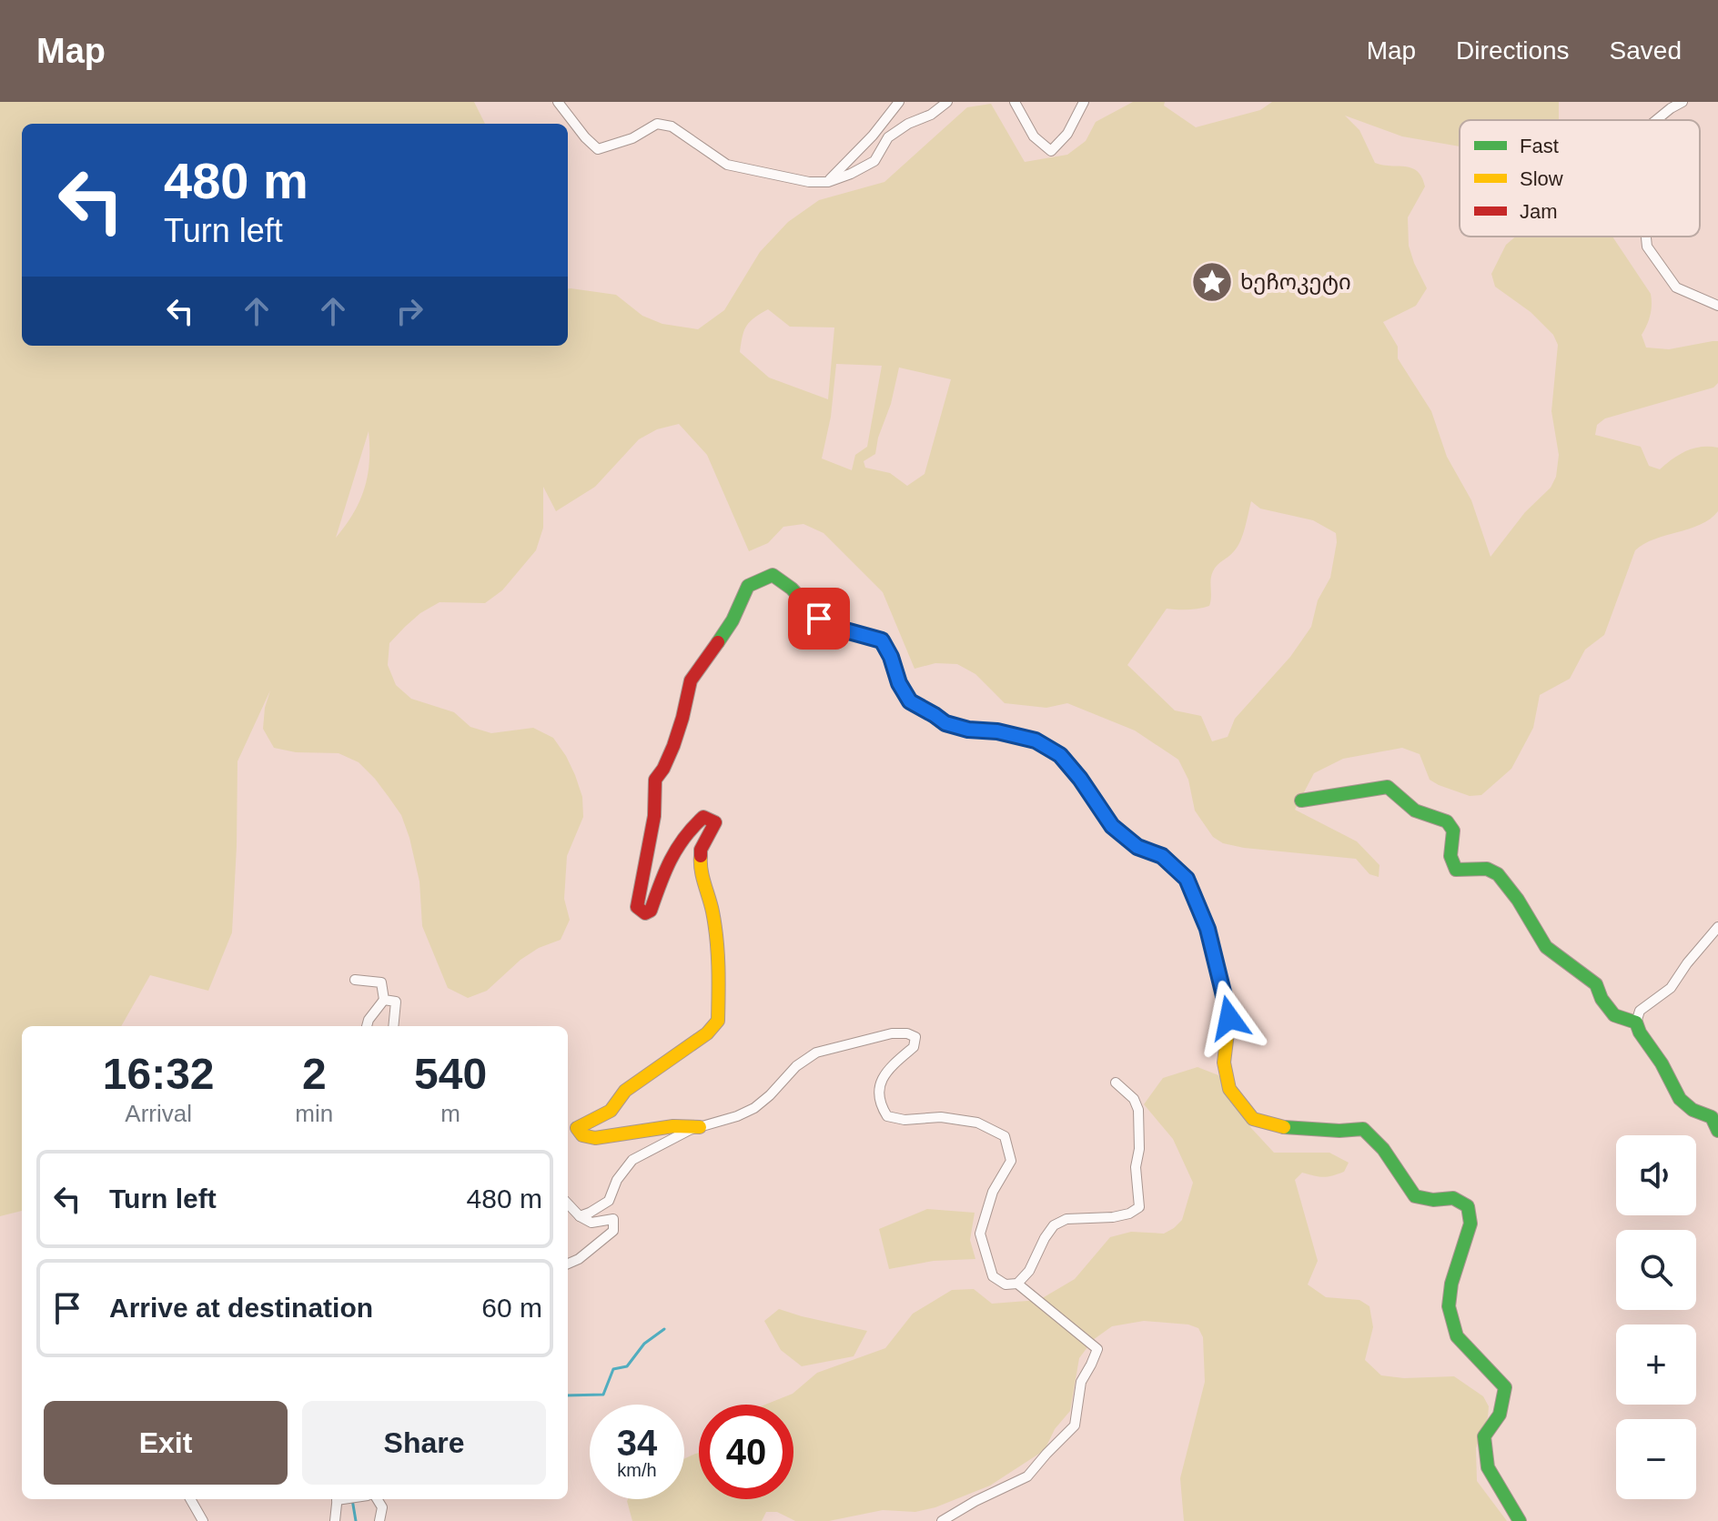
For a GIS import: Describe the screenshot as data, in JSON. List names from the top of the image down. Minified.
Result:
{"places":{"place":["ხეჩოკეტი"]},"legend":["Fast","Slow","Jam"],"page":{"header":"Map","nav":["Map","Directions","Saved"],"turn":["480 m","Turn left"],"eta":["16:32","Arrival","2","min","540","m"],"map_buttons":["+","−"],"list":[{"name":"Turn left","value":"480 m"},{"name":"Arrive at destination","value":"60 m"}],"buttons":["Exit","Share"],"speed":"34 km/h","limit":"40"}}
